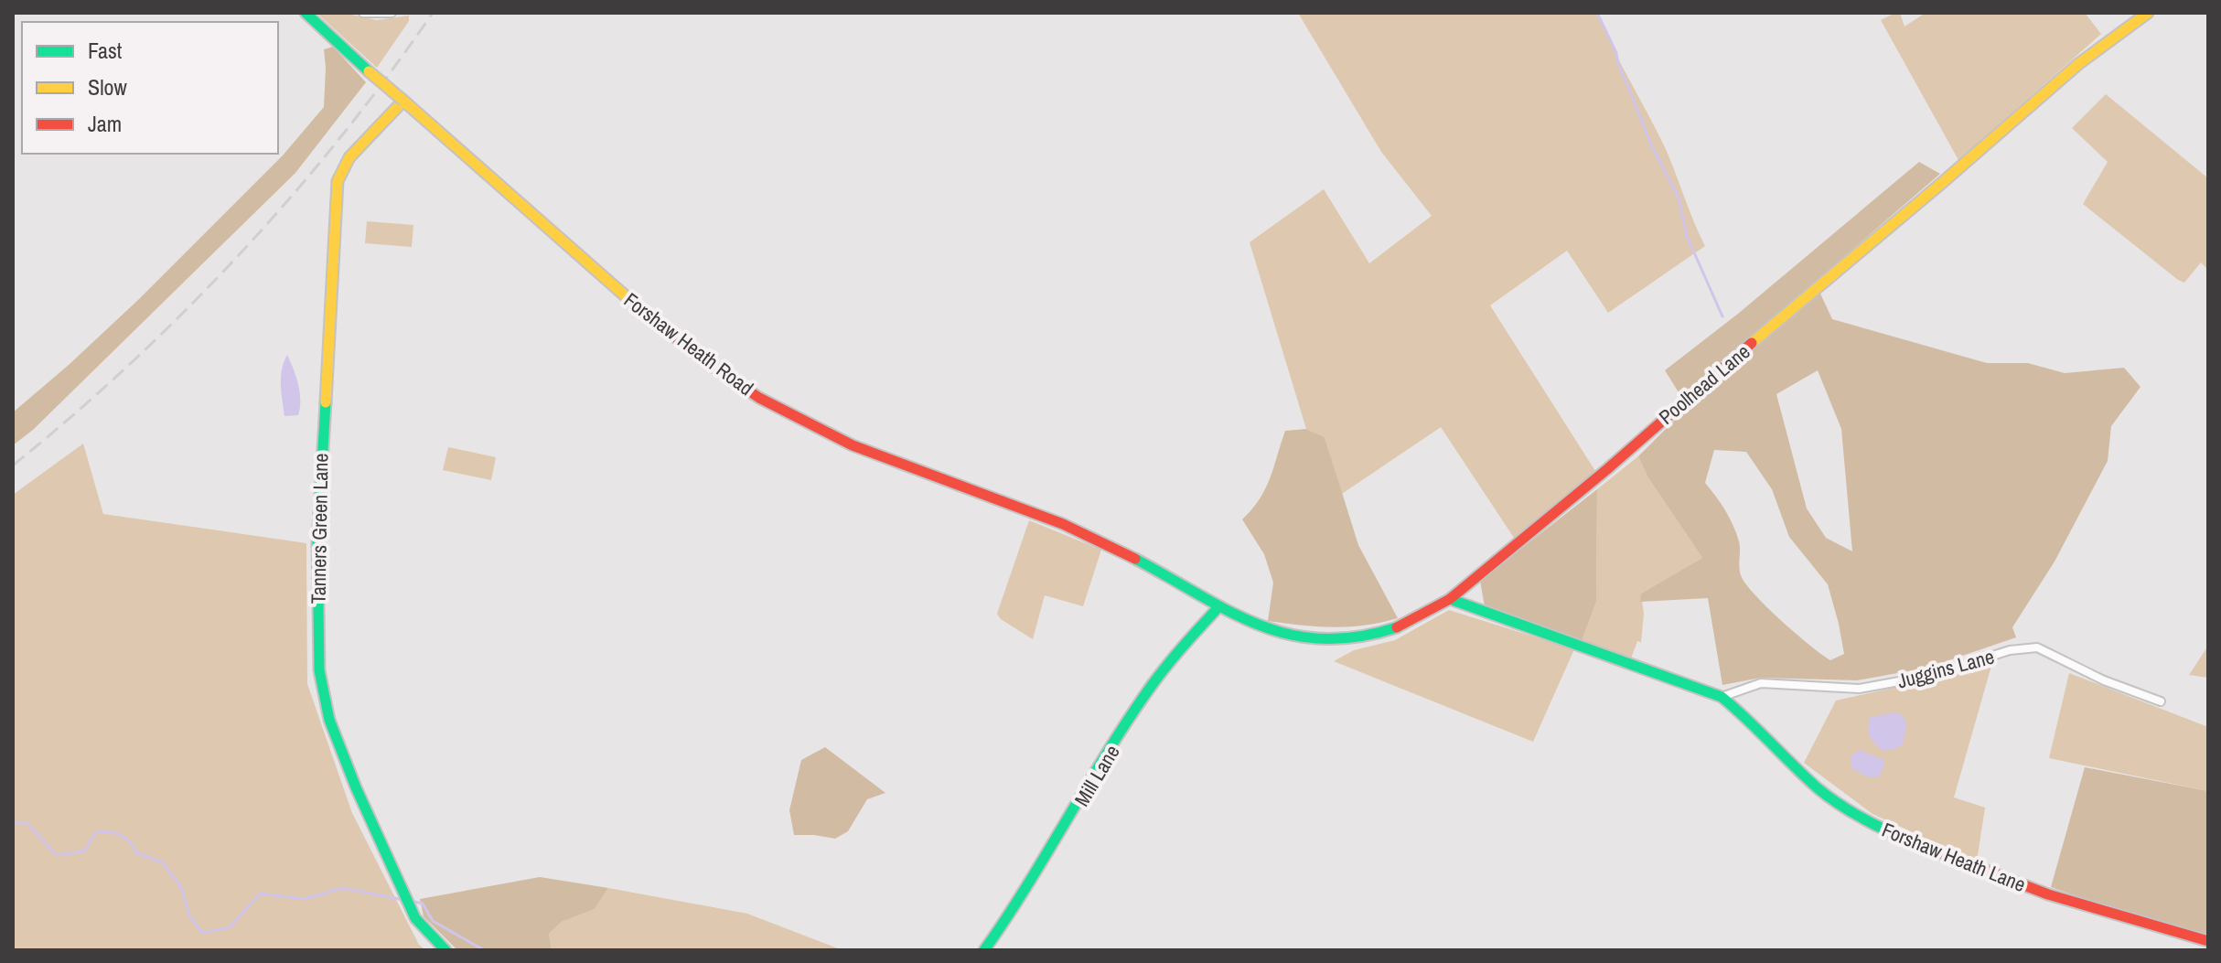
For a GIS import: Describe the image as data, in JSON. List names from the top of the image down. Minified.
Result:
{"streets":{"street":["Forshaw Heath Road","Poolhead Lane","Tanners Green Lane","Juggins Lane","Mill Lane","Forshaw Heath Lane"]},"crossings":[["Forshaw Heath Road","Poolhead Lane"],["Forshaw Heath Road","Tanners Green Lane"],["Forshaw Heath Road","Mill Lane"],["Poolhead Lane","Mill Lane"],["Poolhead Lane","Forshaw Heath Lane"],["Juggins Lane","Forshaw Heath Lane"]],"legend":["Fast","Slow","Jam"]}
